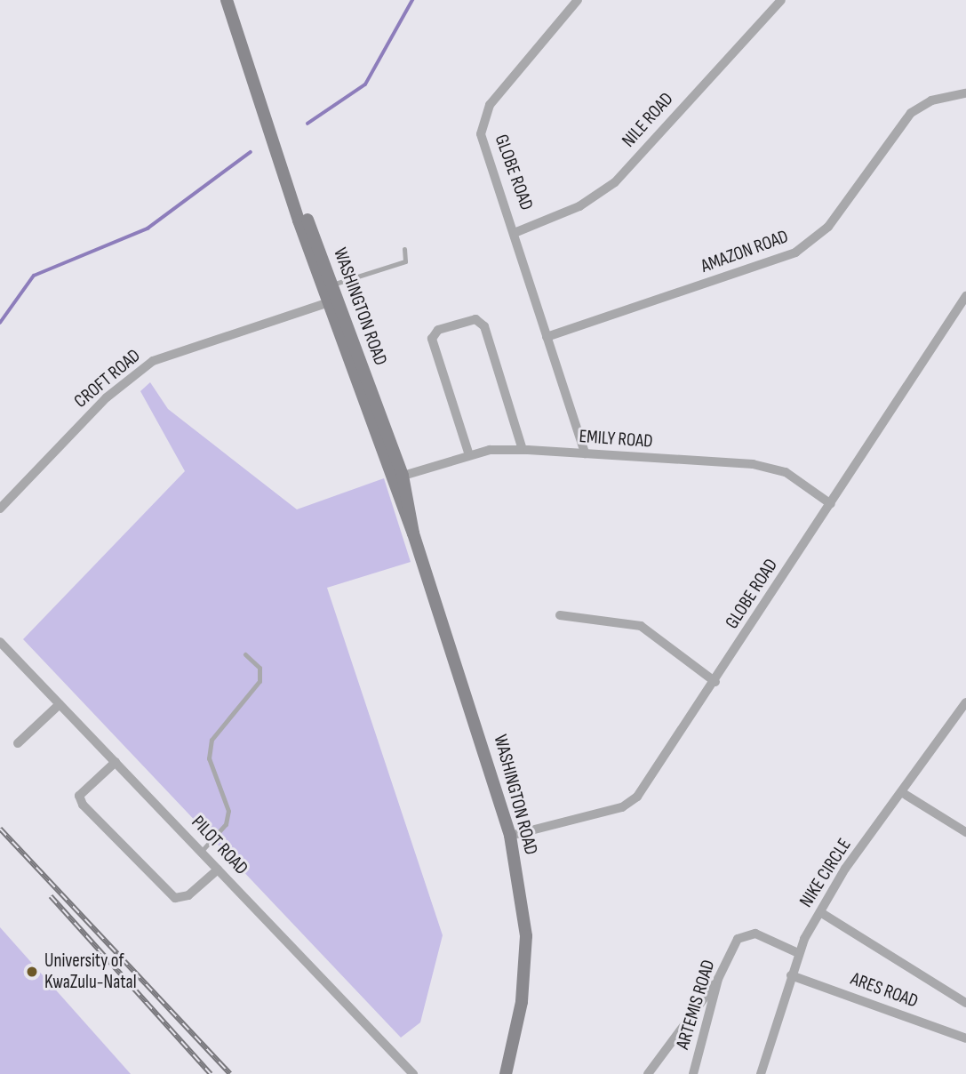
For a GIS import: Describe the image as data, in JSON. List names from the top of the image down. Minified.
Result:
{"streets":{"main road":["WASHINGTON ROAD"],"street":["NILE ROAD","GLOBE ROAD","AMAZON ROAD","CROFT ROAD","EMILY ROAD","PILOT ROAD","NIKE CIRCLE","ARES ROAD","ARTEMIS ROAD"]},"crossings":[["NILE ROAD","GLOBE ROAD"],["GLOBE ROAD","AMAZON ROAD"],["GLOBE ROAD","WASHINGTON ROAD"],["GLOBE ROAD","EMILY ROAD"],["WASHINGTON ROAD","CROFT ROAD"],["WASHINGTON ROAD","EMILY ROAD"],["NIKE CIRCLE","ARES ROAD"],["NIKE CIRCLE","ARTEMIS ROAD"]],"places":["University of KwaZulu-Natal"]}
